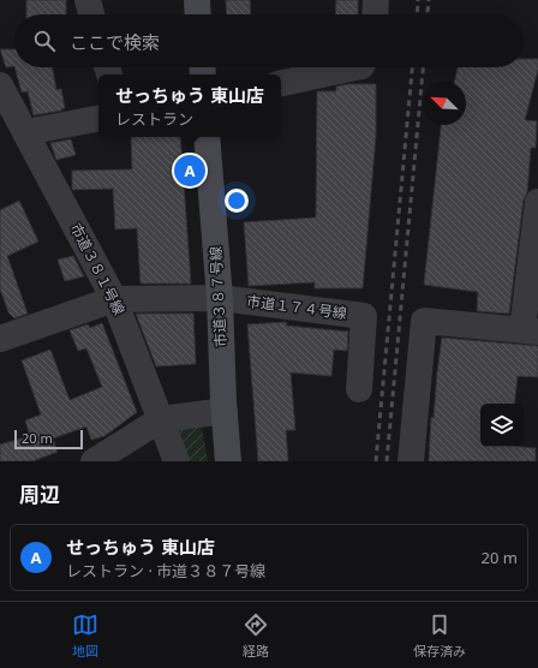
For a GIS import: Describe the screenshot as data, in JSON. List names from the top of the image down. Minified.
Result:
{"streets":{"street":["市道３８１号線","市道３８７号線","市道１７４号線"]},"crossings":[["市道３８１号線","市道１７４号線"],["市道３８７号線","市道１７４号線"]],"scale_bar":"20 m","north":"top left","page":{"search":"ここで検索","popup":["せっちゅう 東山店","レストラン"],"pins":"A","scale":"20 m","heading":"周辺","list":[{"mark":"A","name":"せっちゅう 東山店","note":"レストラン · 市道３８７号線","value":"20 m"}],"nav":["地図","経路","保存済み"]}}
